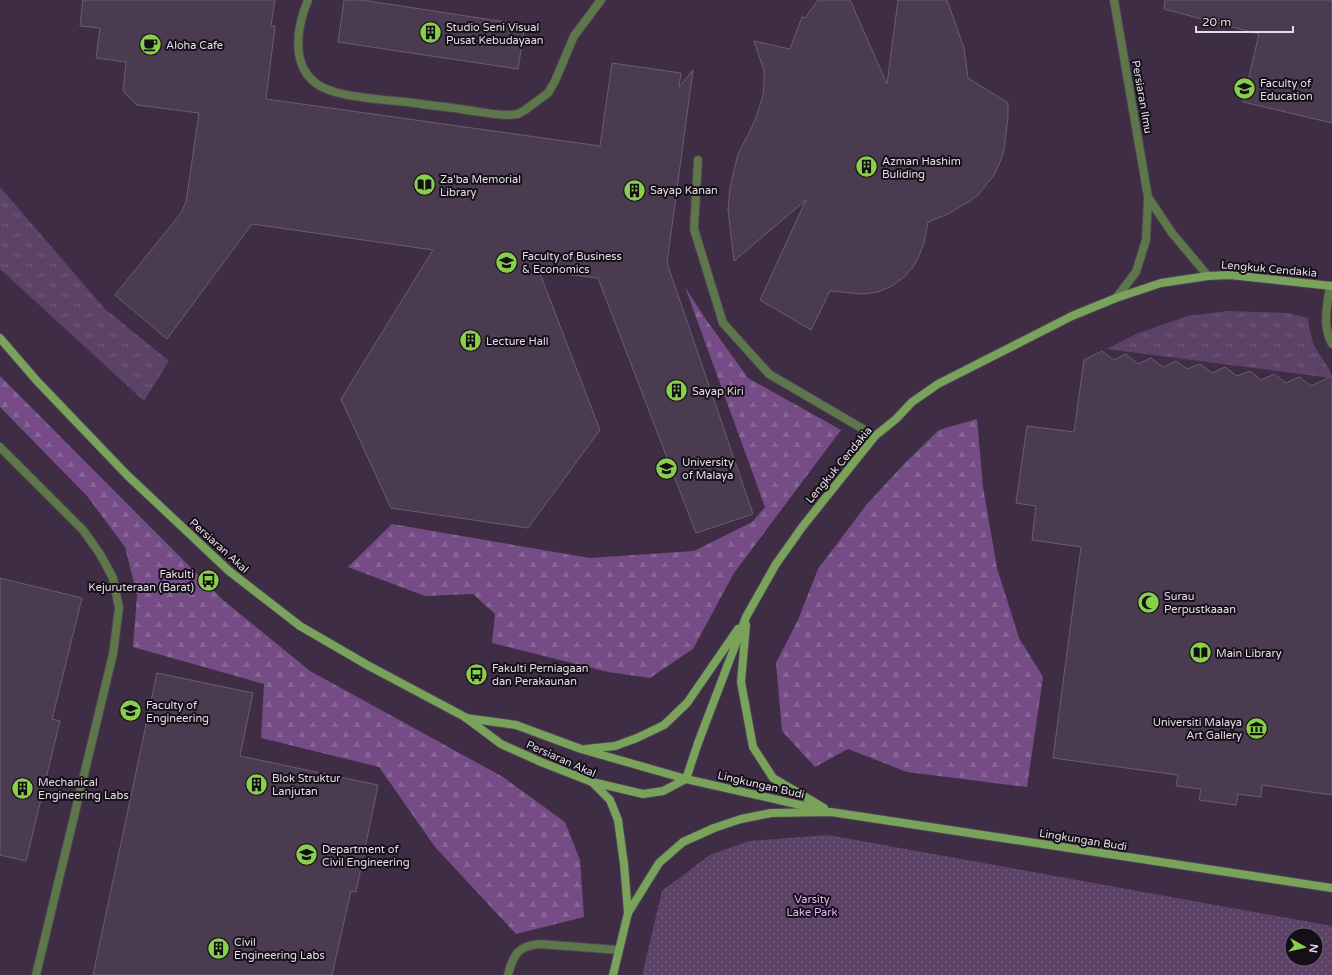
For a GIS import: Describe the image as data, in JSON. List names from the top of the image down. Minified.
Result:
{"streets":{"street":["Persiaran Ilmu","Lengkuk Cendakia","Persiaran Akal","Lingkungan Budi"]},"crossings":[["Persiaran Ilmu","Lengkuk Cendakia"],["Lengkuk Cendakia","Persiaran Akal"],["Lengkuk Cendakia","Lingkungan Budi"],["Persiaran Akal","Lingkungan Budi"]],"parks":["Varsity Lake Park"],"places":{"building":["Studio Seni Visual Pusat Kebudayaan","Azman Hashim Buliding","Sayap Kanan","Lecture Hall","Sayap Kiri","Blok Struktur Lanjutan","Mechanical Engineering Labs","Civil Engineering Labs"],"cafe":["Aloha Cafe"],"school or university":["Faculty of Education","Faculty of Business & Economics","University of Malaya","Faculty of Engineering","Department of Civil Engineering"],"library":["Za'ba Memorial Library","Main Library"],"bus stop":["Fakulti Kejuruteraan (Barat)","Fakulti Perniagaan dan Perakaunan"],"mosque":["Surau Perpustkaaan"],"museum":["Universiti Malaya Art Gallery"]},"scale_bar":"20 m","north":"right"}
